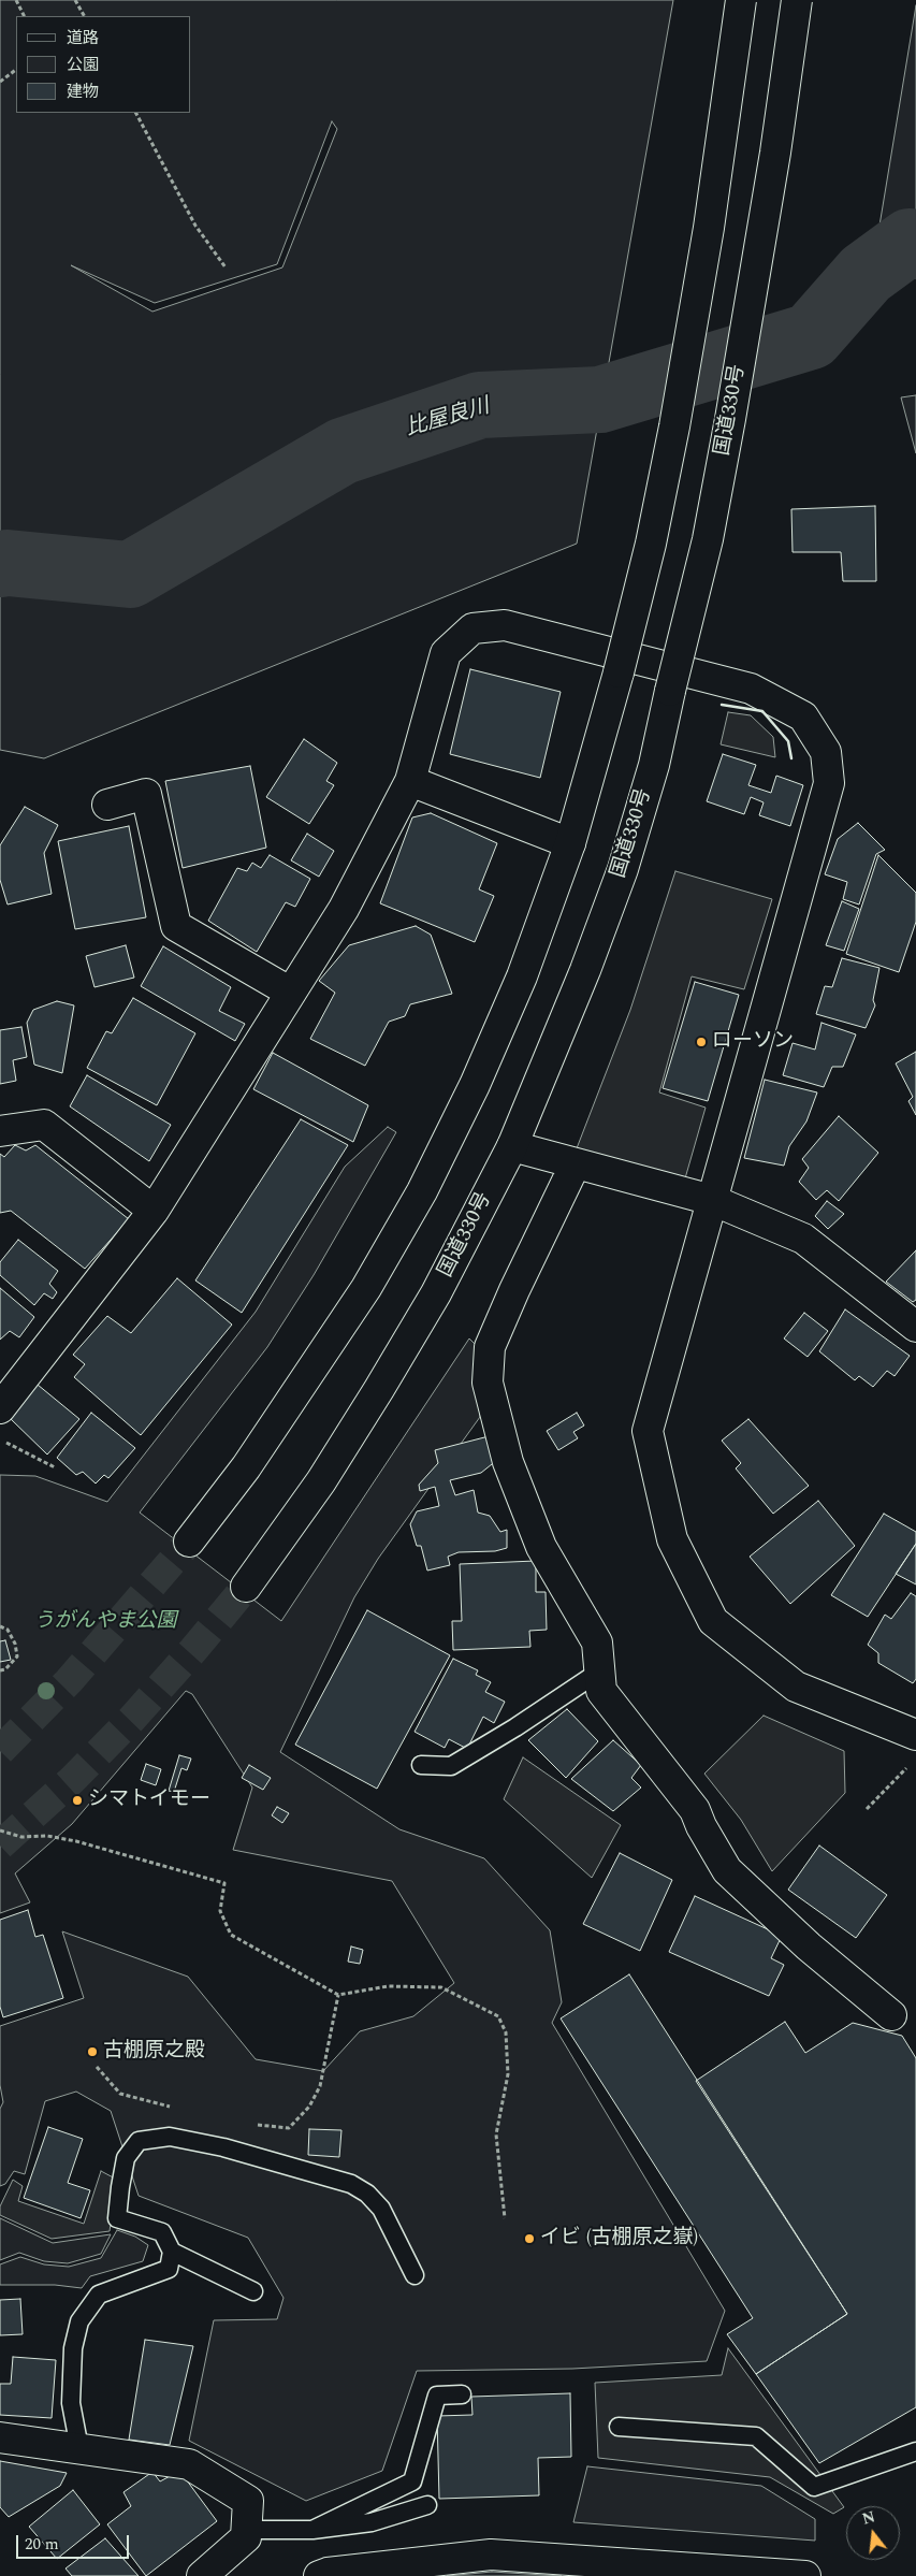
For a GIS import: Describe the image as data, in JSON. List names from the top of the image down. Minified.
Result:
{"streets":{"main road":["国道330号"]},"water":["比屋良川"],"parks":["うがんやま公園"],"places":["ローソン","シマトイモー","古棚原之殿","イビ (古棚原之嶽)"],"legend":["道路","公園","建物"],"scale_bar":"20 m","north":"top"}
